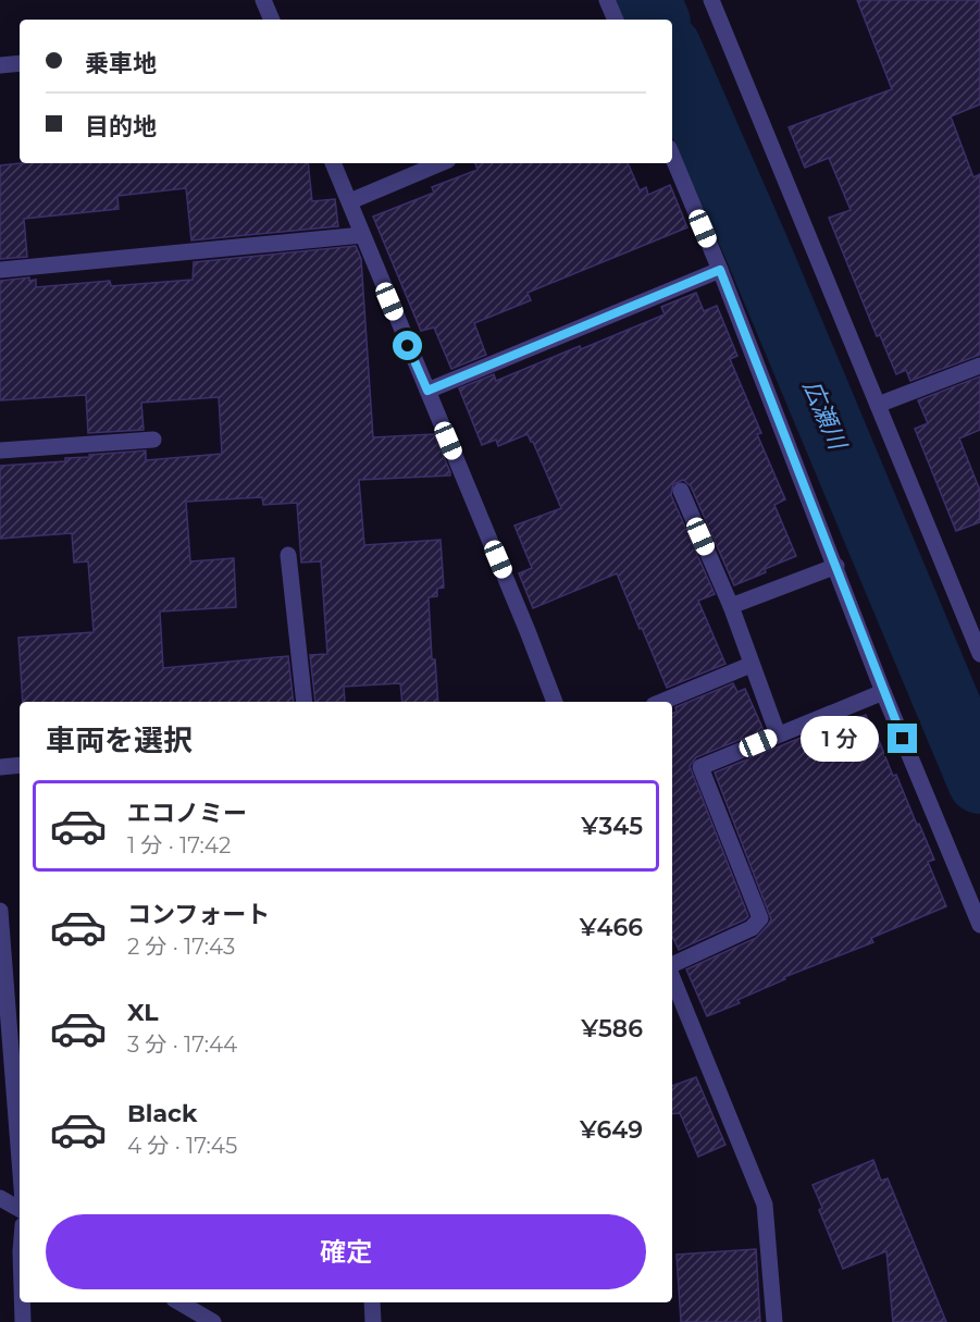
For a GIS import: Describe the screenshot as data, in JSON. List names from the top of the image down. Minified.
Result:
{"water":["広瀬川"],"page":{"banner":["乗車地","目的地"],"heading":"車両を選択","bubble":"1 分","list":[{"name":"エコノミー","note":"1 分 · 17:42","value":"¥345"},{"name":"コンフォート","note":"2 分 · 17:43","value":"¥466"},{"name":"XL","note":"3 分 · 17:44","value":"¥586"},{"name":"Black","note":"4 分 · 17:45","value":"¥649"}],"buttons":"確定"}}
